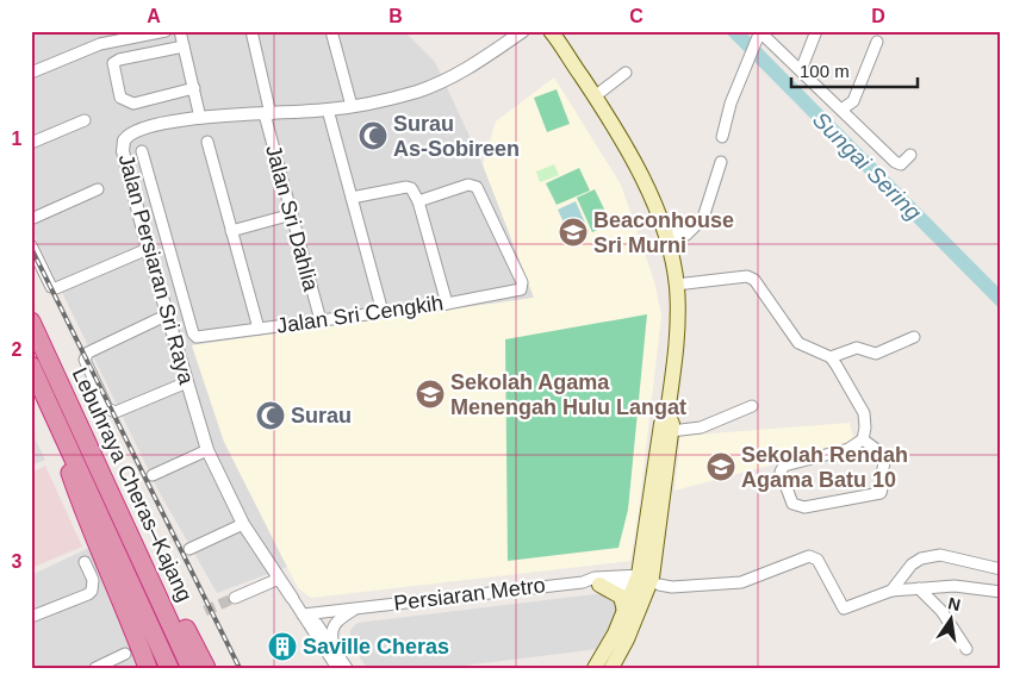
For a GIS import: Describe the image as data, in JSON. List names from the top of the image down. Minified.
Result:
{"streets":{"highway":["Lebuhraya Cheras–Kajang"],"street":["Jalan Sri Dahlia","Jalan Persiaran Sri Raya","Jalan Sri Cengkih","Persiaran Metro"]},"crossings":[["Jalan Sri Dahlia","Jalan Persiaran Sri Raya"],["Jalan Sri Dahlia","Jalan Sri Cengkih"],["Jalan Persiaran Sri Raya","Persiaran Metro"]],"water":["Sungai Sering"],"places":{"mosque":["Surau As-Sobireen","Surau"],"school or university":["Beaconhouse Sri Murni","Sekolah Agama Menengah Hulu Langat","Sekolah Rendah Agama Batu 10"],"building":["Saville Cheras"]},"scale_bar":"100 m","north":"top","grid":{"columns":["A","B","C","D"],"rows":["1","2","3"]}}
